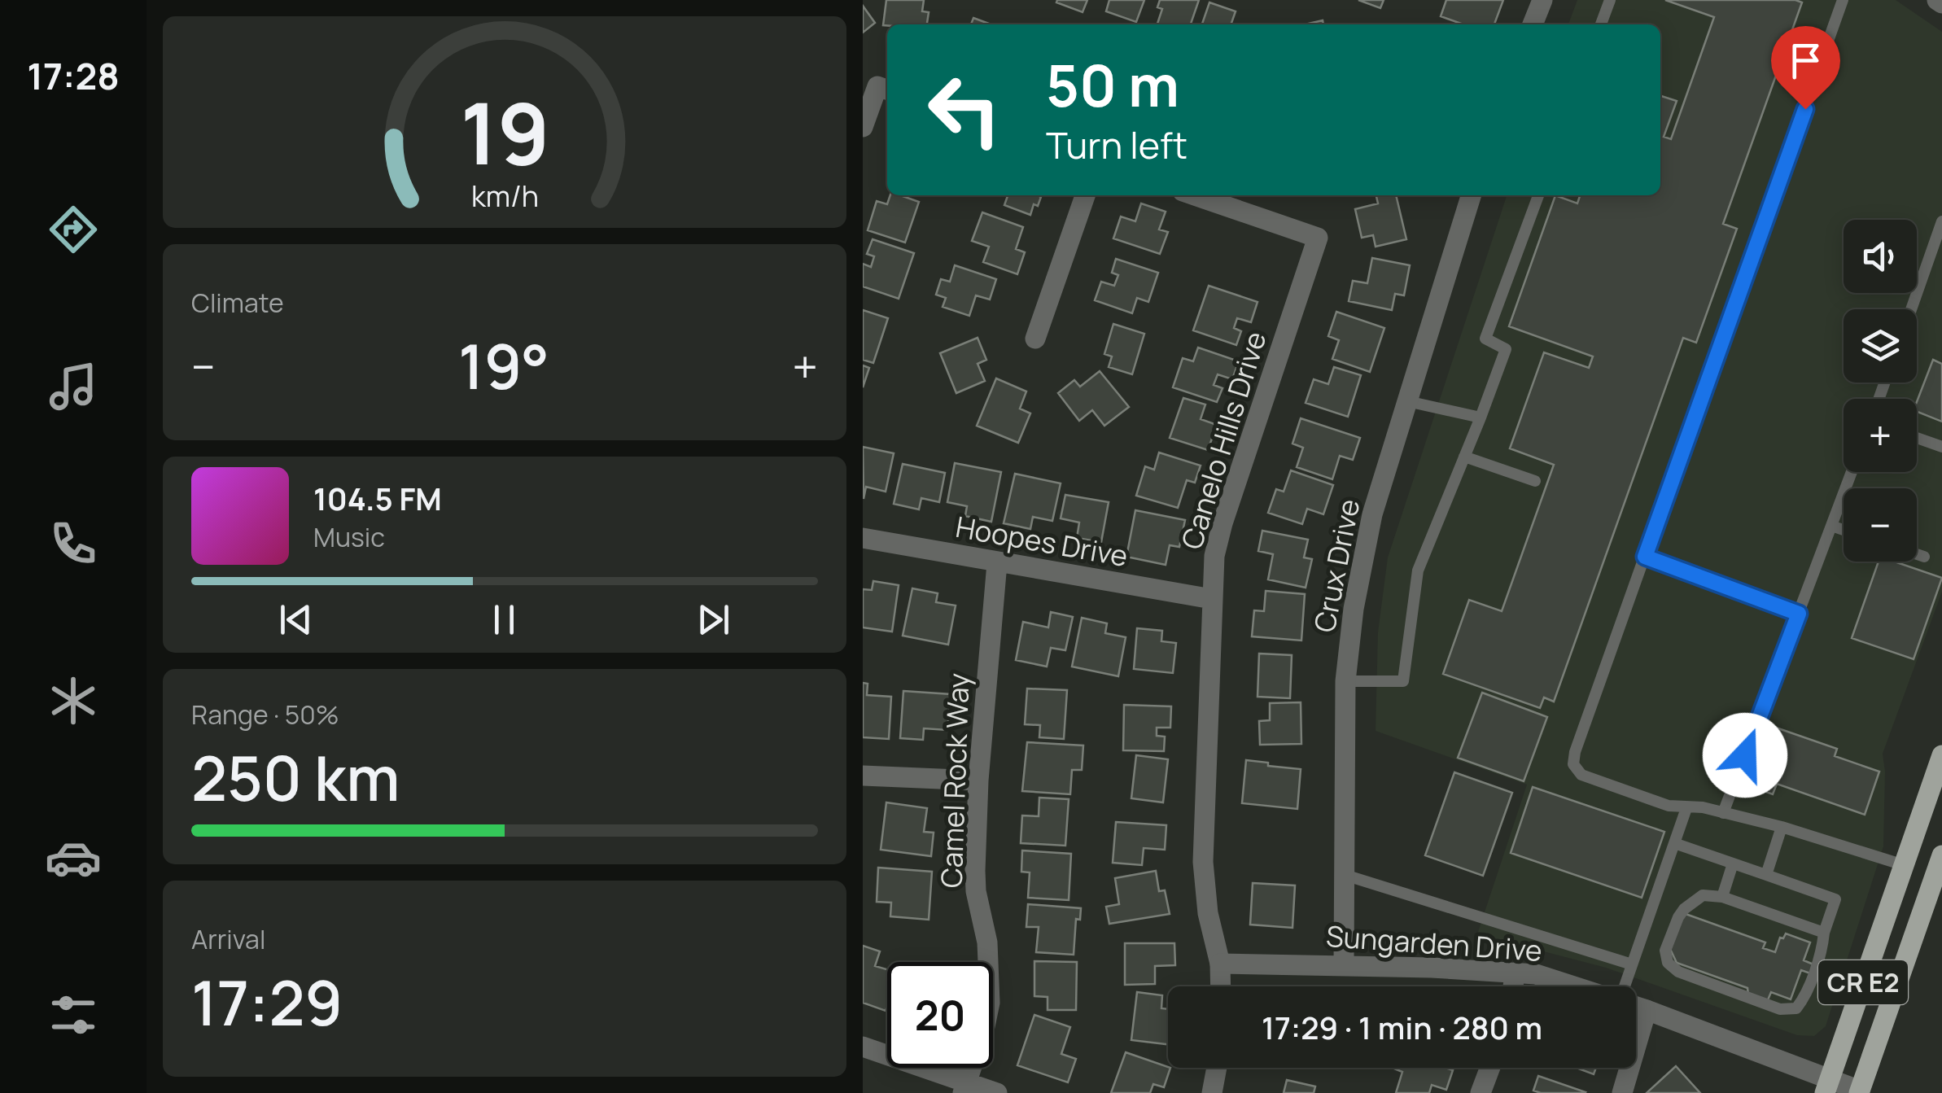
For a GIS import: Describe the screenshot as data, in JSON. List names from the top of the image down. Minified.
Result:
{"streets":{"main road":["CR E2"],"street":["Canelo Hills Drive","Hoopes Drive","Crux Drive","Camel Rock Way","Sungarden Drive"]},"crossings":[["Canelo Hills Drive","Hoopes Drive"],["Canelo Hills Drive","Sungarden Drive"],["Hoopes Drive","Camel Rock Way"],["Crux Drive","Sungarden Drive"],["Sungarden Drive","CR E2"]],"page":{"tabs":"17:28","turn":["50 m","Turn left"],"map_buttons":["+","−"],"tile":["Climate",["Range · 50%","250 km"],["Arrival","17:29"]],"heat":["−","19°","+"],"song":["104.5 FM","Music"],"limit":"20","trip":"17:29 · 1 min · 280 m","gauge":["19","km/h"]}}
